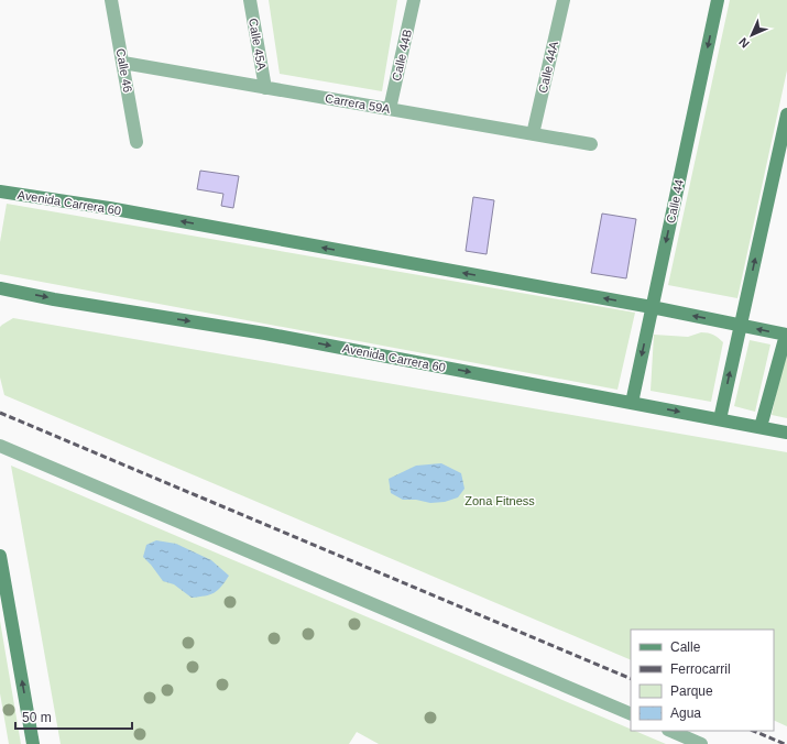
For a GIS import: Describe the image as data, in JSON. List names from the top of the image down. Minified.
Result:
{"streets":{"main road":["Calle 44","Avenida Carrera 60"],"street":["Calle 45A","Calle 44B","Calle 44A","Calle 46","Carrera 59A"]},"crossings":[["Calle 45A","Carrera 59A"],["Calle 44B","Carrera 59A"],["Calle 44A","Carrera 59A"],["Calle 46","Carrera 59A"],["Calle 44","Avenida Carrera 60"]],"parks":["Zona Fitness"],"legend":["Calle","Ferrocarril","Parque","Agua"],"scale_bar":"50 m","north":"bottom left"}
